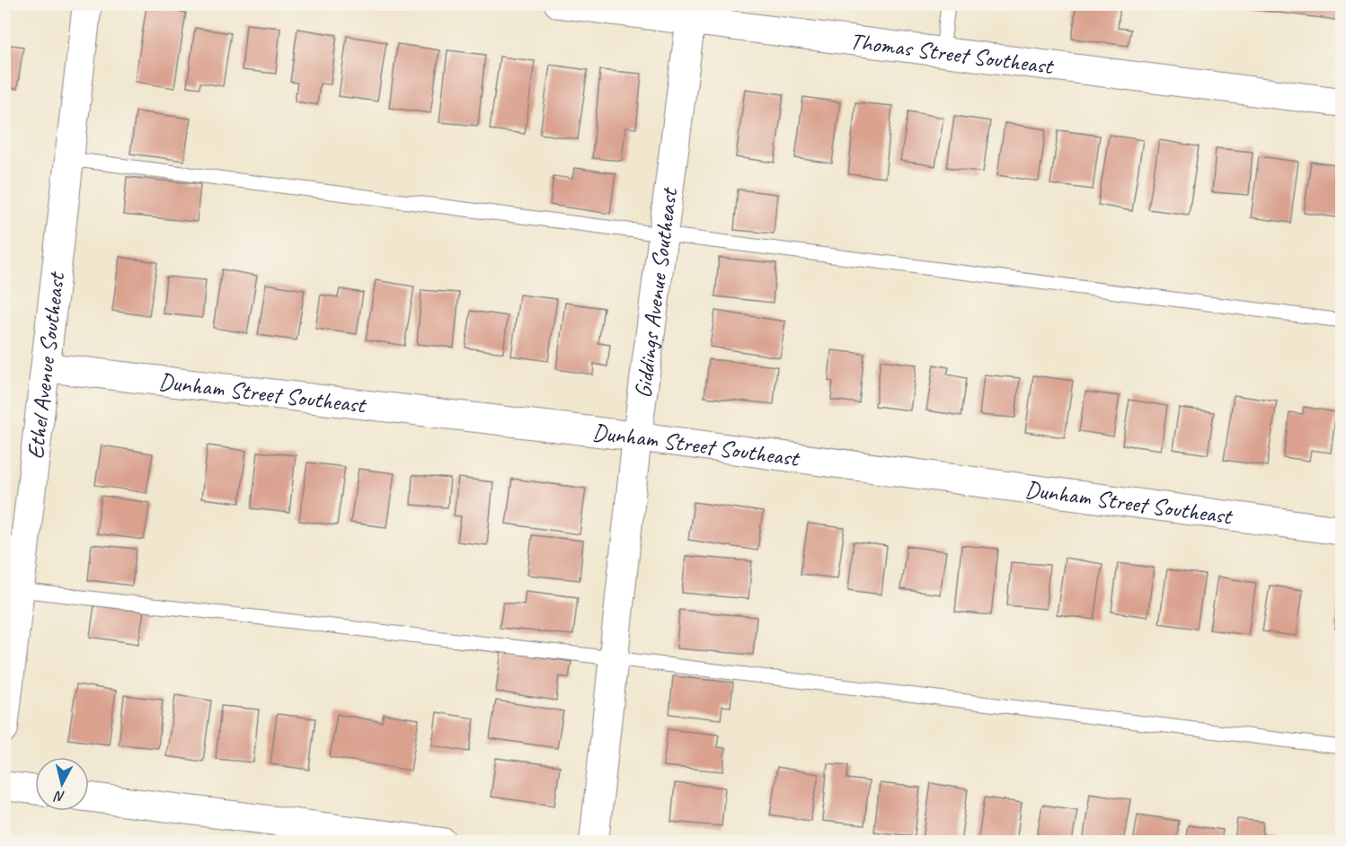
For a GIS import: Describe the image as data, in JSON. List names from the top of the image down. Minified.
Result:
{"streets":{"street":["Thomas Street Southeast","Giddings Avenue Southeast","Ethel Avenue Southeast","Dunham Street Southeast"]},"crossings":[["Thomas Street Southeast","Giddings Avenue Southeast"],["Giddings Avenue Southeast","Dunham Street Southeast"],["Ethel Avenue Southeast","Dunham Street Southeast"]],"north":"bottom"}
